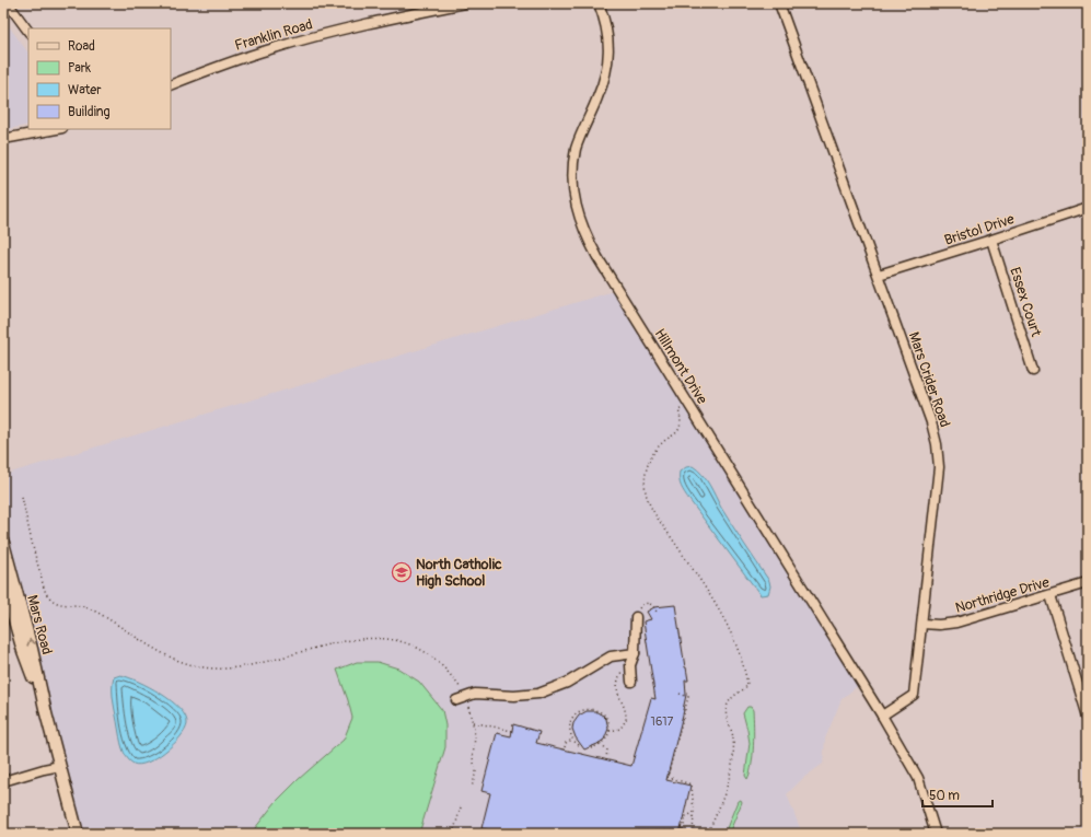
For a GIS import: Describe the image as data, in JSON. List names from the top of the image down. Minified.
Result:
{"streets":{"main road":["Mars Road"],"street":["Franklin Road","Bristol Drive","Essex Court","Hillmont Drive","Mars Crider Road","Northridge Drive"]},"crossings":[["Bristol Drive","Essex Court"],["Bristol Drive","Mars Crider Road"],["Hillmont Drive","Mars Crider Road"],["Mars Crider Road","Northridge Drive"]],"places":{"school or university":["North Catholic High School"]},"house_numbers":["1617"],"legend":["Road","Park","Water","Building"],"scale_bar":"50 m"}
